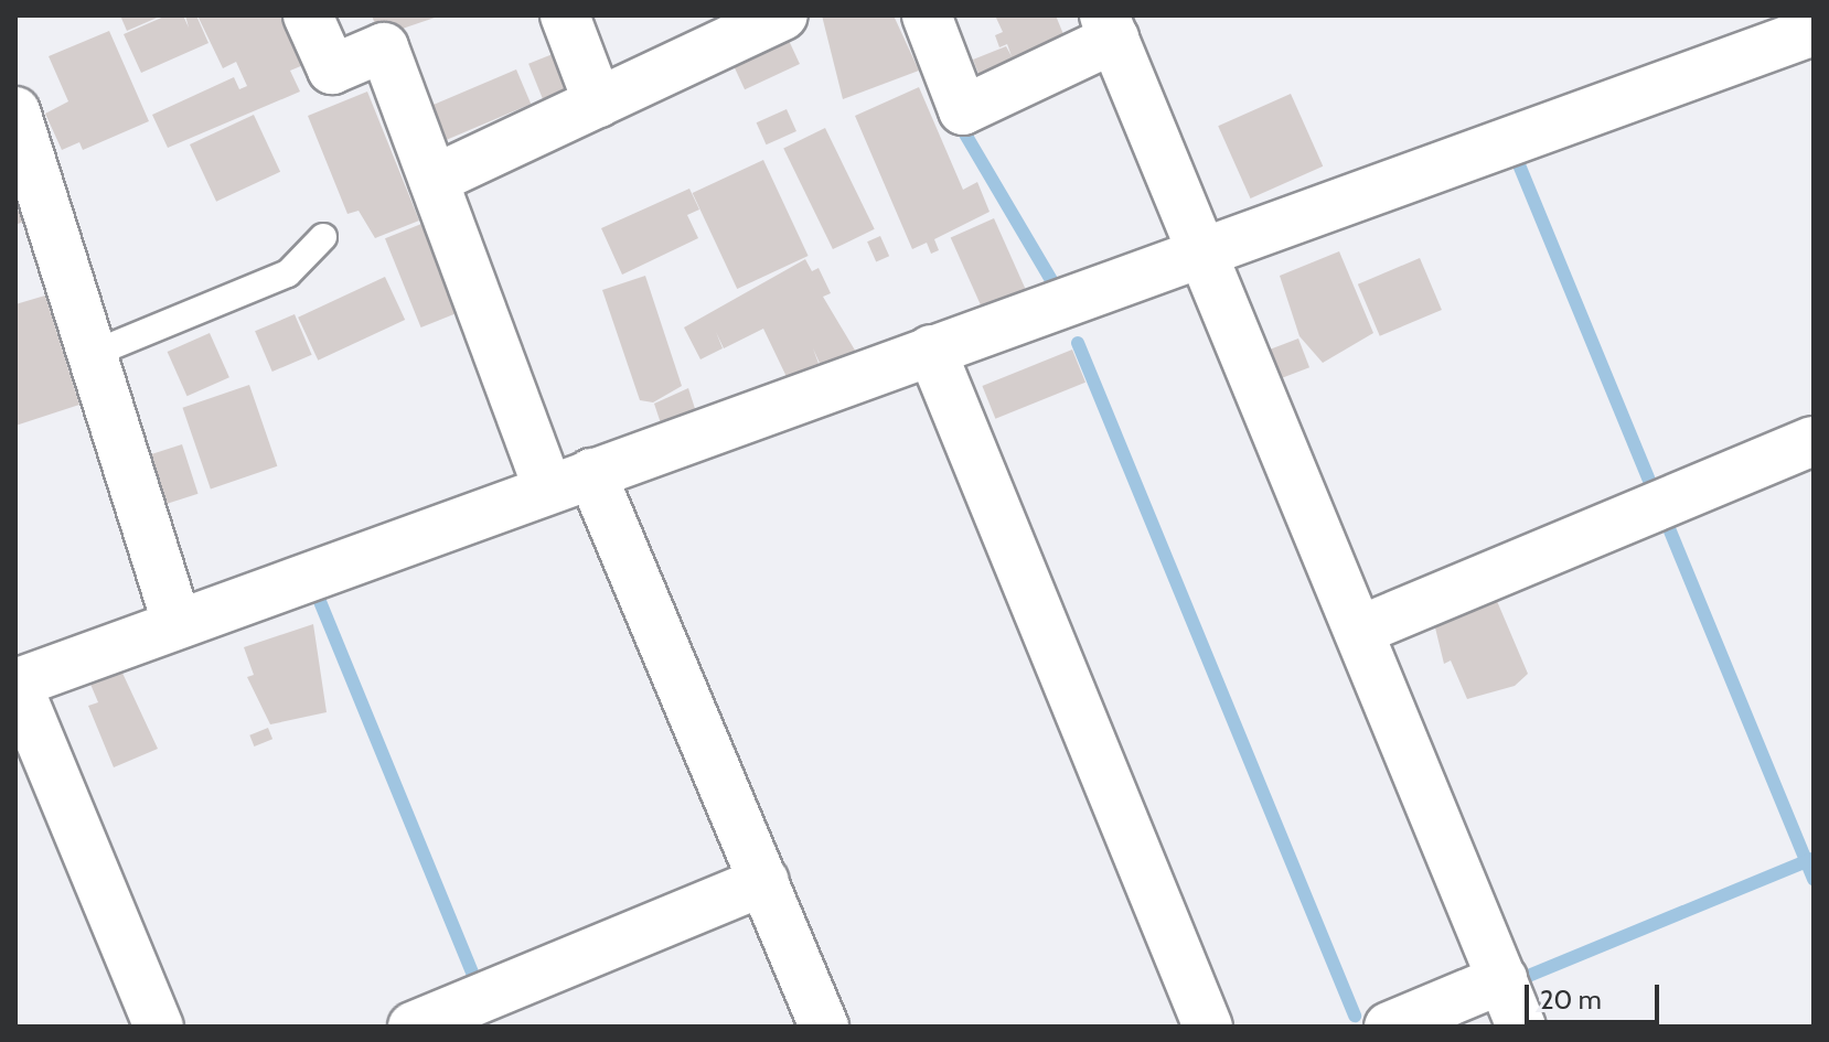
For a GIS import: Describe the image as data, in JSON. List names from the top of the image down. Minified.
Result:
{"scale_bar":"20 m"}
